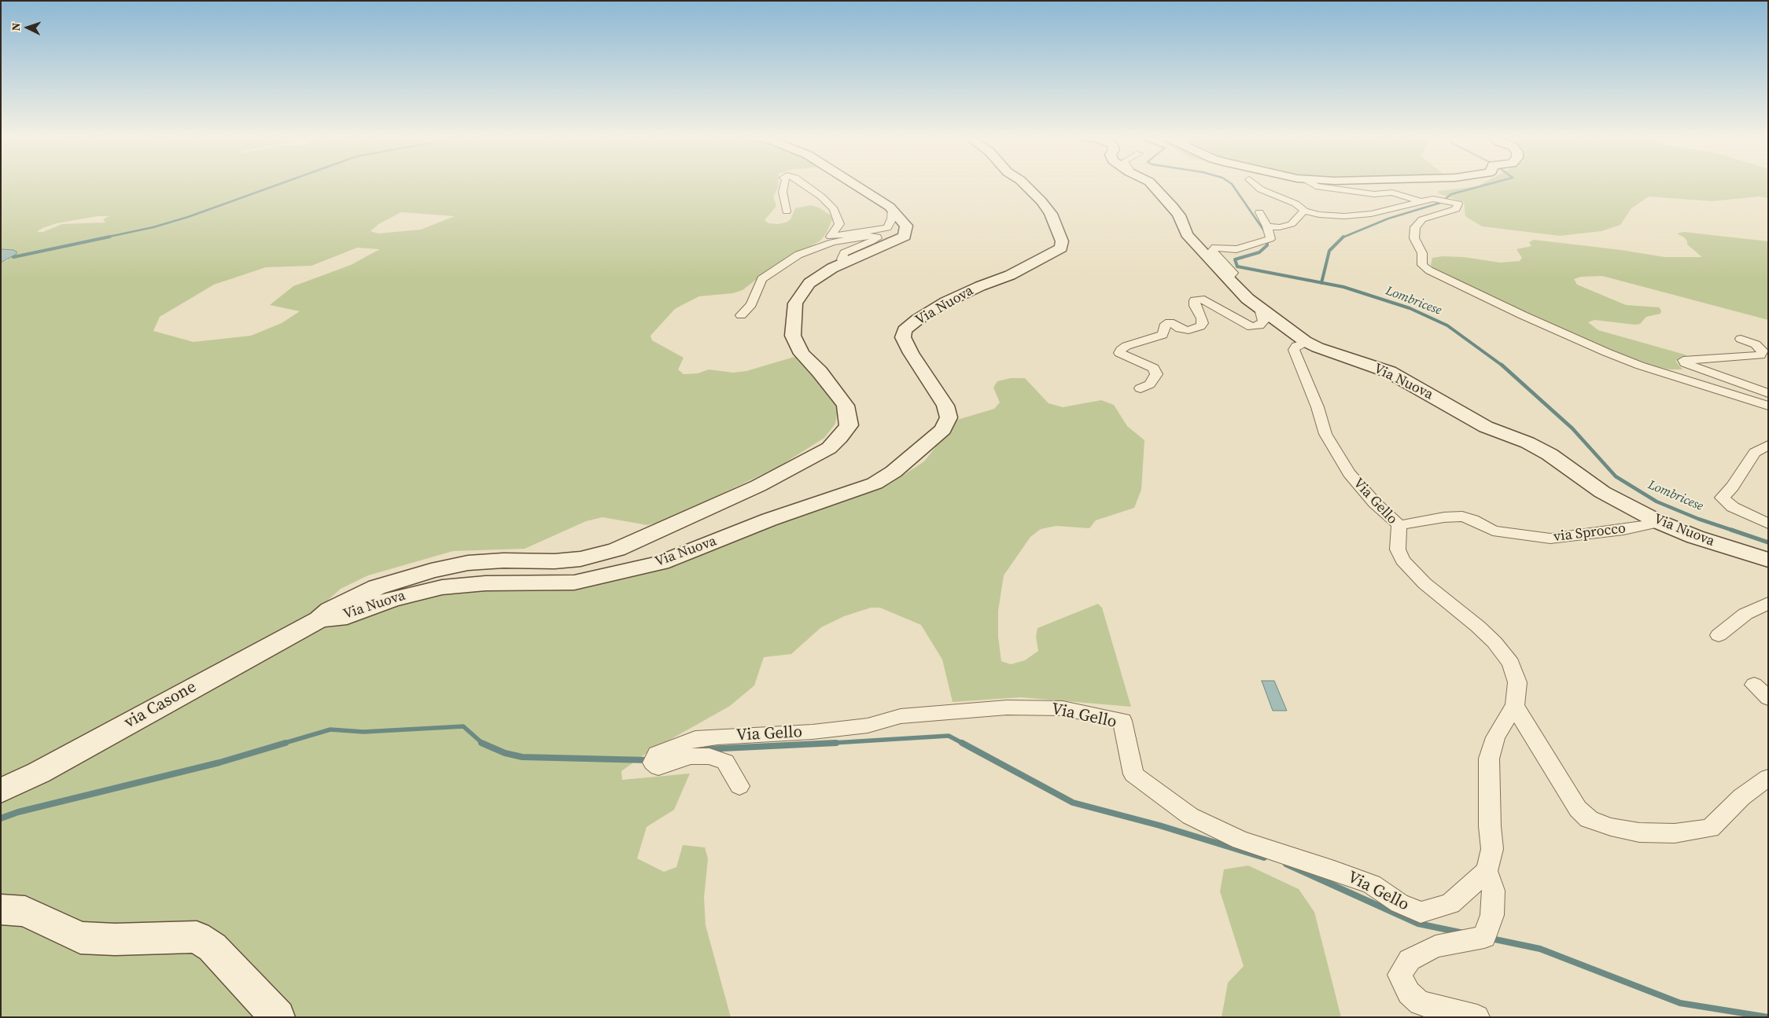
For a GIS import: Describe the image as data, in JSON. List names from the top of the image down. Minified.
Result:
{"streets":{"street":["Via Nuova","Via Gello","via Sprocco","via Casone"]},"crossings":[["Via Nuova","Via Gello"],["Via Nuova","via Sprocco"],["Via Nuova","via Casone"],["Via Gello","via Sprocco"]],"water":["Lombricese"],"north":"left"}
